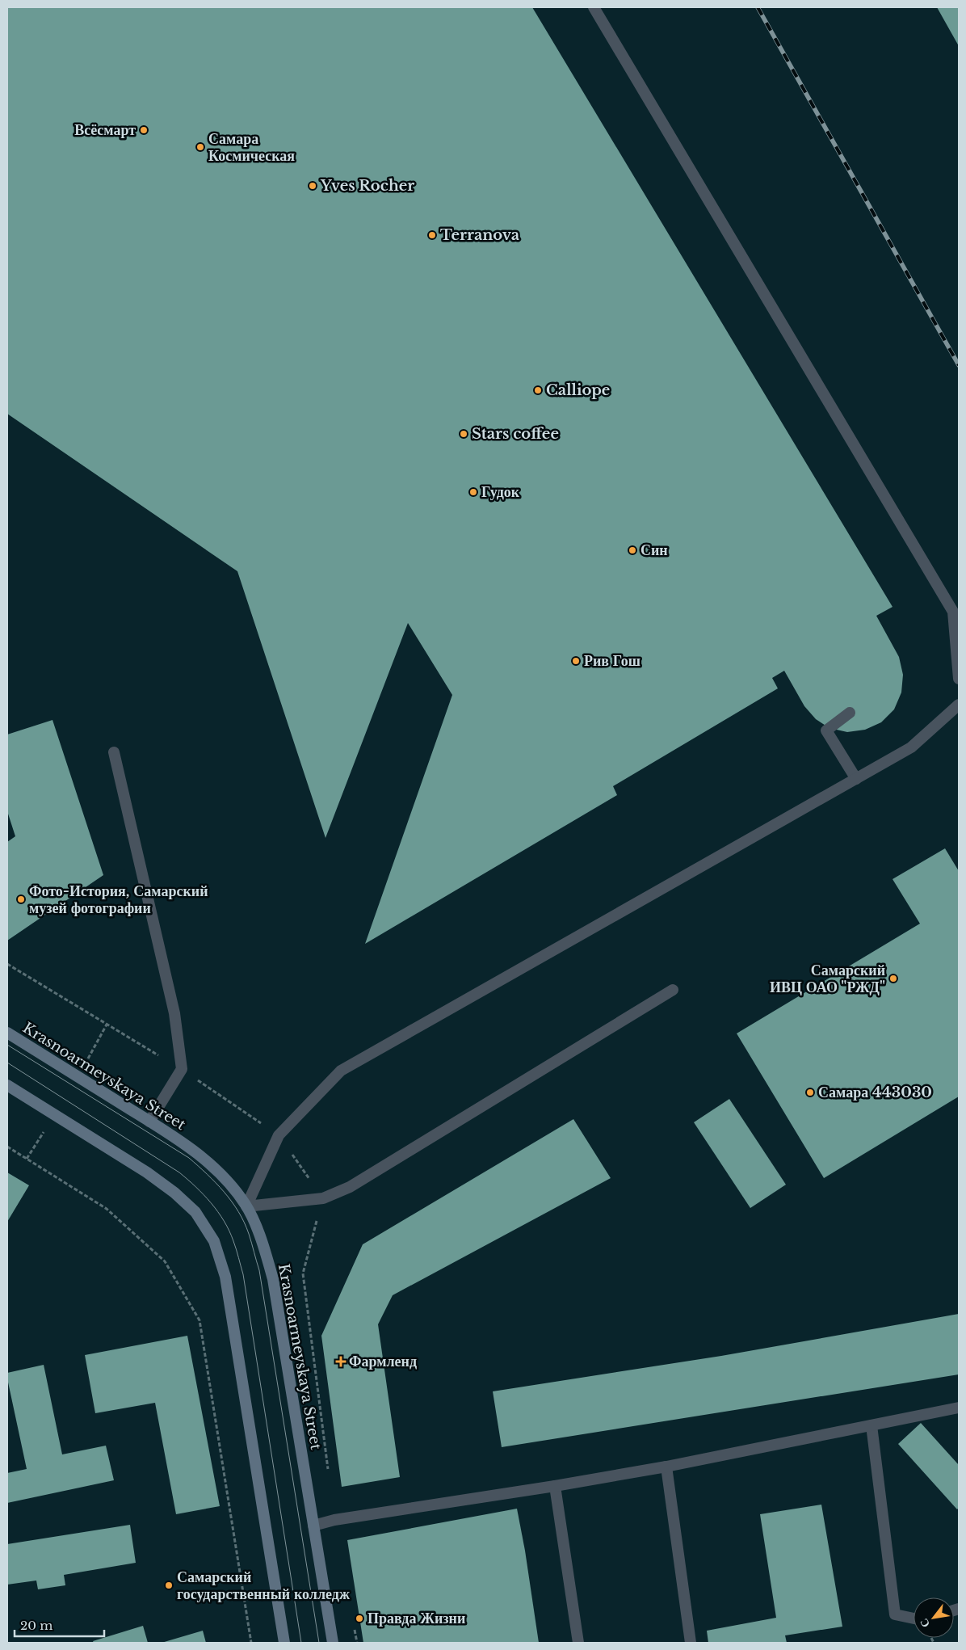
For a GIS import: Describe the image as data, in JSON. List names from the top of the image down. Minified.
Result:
{"streets":{"main road":["Krasnoarmeyskaya Street"]},"places":{"other":["Всёсмарт","Самара Космическая","Yves Rocher","Terranova","Calliope","Stars coffee","Гудок","Син","Рив Гош","Фото-История, Самарский музей фотографии","Самарский ИВЦ ОАО \"РЖД\"","Самара 443030","Самарский государственный колледж","Правда Жизни"],"health":["Фармленд"]},"scale_bar":"20 m","north":"bottom left"}
